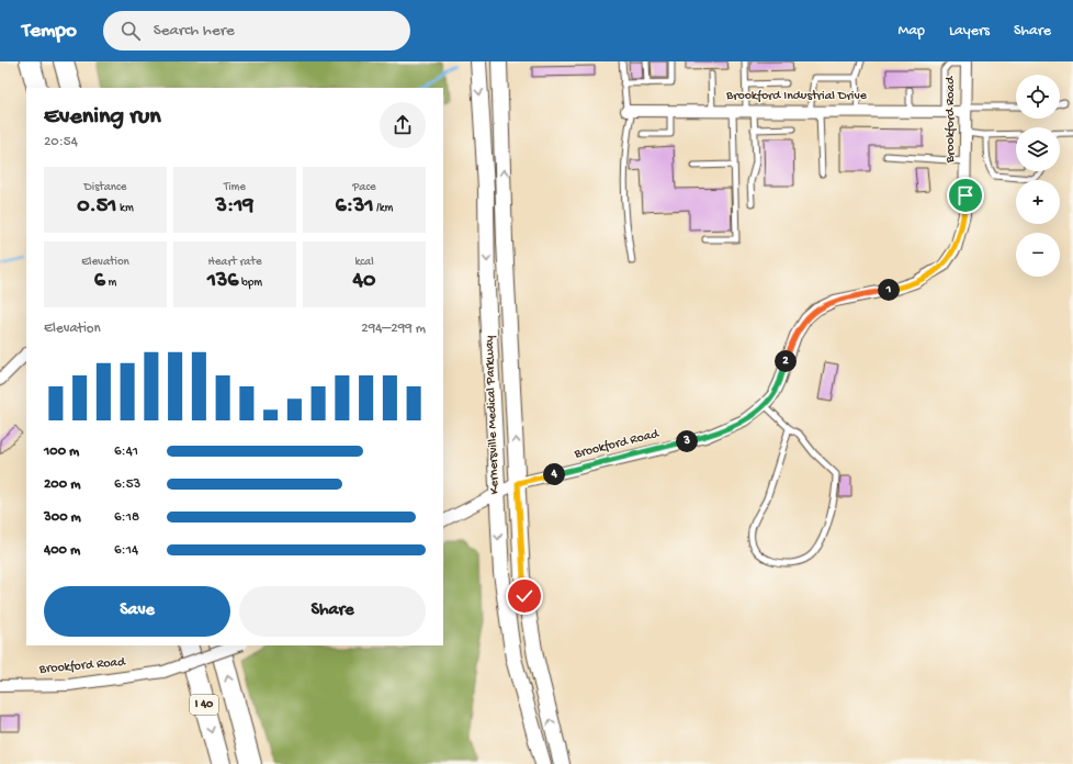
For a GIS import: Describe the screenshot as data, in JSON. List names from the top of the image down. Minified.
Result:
{"streets":{"highway":["I 40"],"main road":["Kernersville Medical Parkway"],"street":["Brookford Industrial Drive","Brookford Road"]},"crossings":[["Brookford Industrial Drive","Brookford Road"],["Brookford Road","Kernersville Medical Parkway"]],"page":{"header":"Tempo","search":"Search here","nav":["Map","Layers","Share"],"map_buttons":["+","−"],"heading":["Evening run","20:54"],"stats":[["Distance","0.51 km"],["Time","3:19"],["Pace","6:31 /km"],["Elevation","6 m"],["Heart rate","136 bpm"],["kcal","40"]],"pins":["1","2","3","4"],"chart":["Elevation","294–299 m"],"list":[{"name":"100 m","note":"6:41"},{"name":"200 m","note":"6:53"},{"name":"300 m","note":"6:18"},{"name":"400 m","note":"6:14"}],"buttons":["Save","Share"]}}
